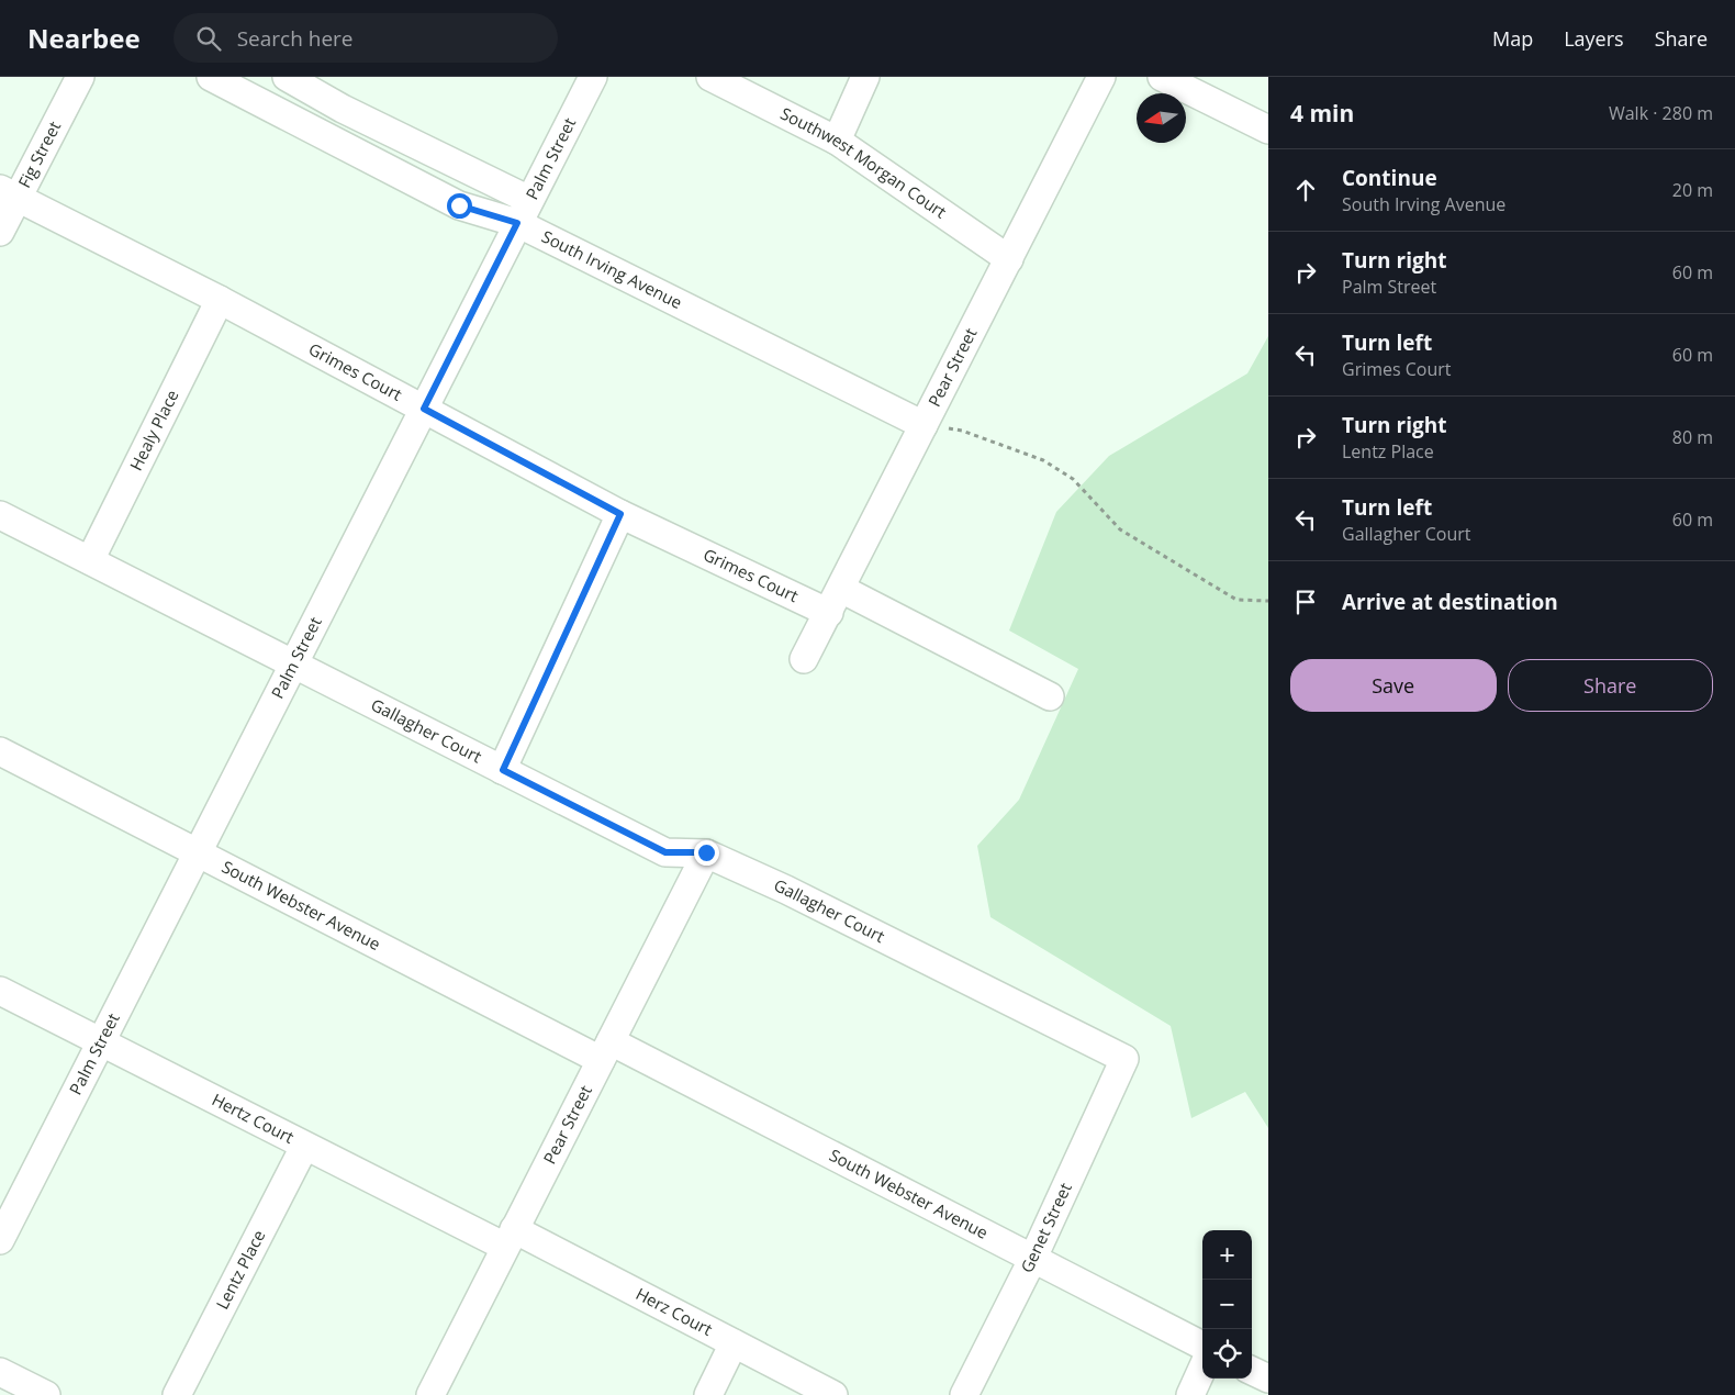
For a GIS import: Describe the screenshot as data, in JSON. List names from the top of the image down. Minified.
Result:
{"streets":{"street":["Fig Street","Palm Street","Southwest Morgan Court","South Irving Avenue","Pear Street","Grimes Court","Healy Place","Gallagher Court","South Webster Avenue","Hertz Court","Genet Street","Lentz Place","Herz Court"]},"crossings":[["Fig Street","Grimes Court"],["Palm Street","South Irving Avenue"],["Palm Street","Grimes Court"],["Palm Street","Gallagher Court"],["Palm Street","South Webster Avenue"],["Palm Street","Hertz Court"],["Southwest Morgan Court","Pear Street"],["South Irving Avenue","Pear Street"],["Pear Street","Grimes Court"],["Pear Street","Gallagher Court"],["Pear Street","South Webster Avenue"],["Pear Street","Hertz Court"],["Pear Street","Herz Court"],["Grimes Court","Healy Place"],["Healy Place","Gallagher Court"],["Gallagher Court","Genet Street"],["South Webster Avenue","Genet Street"],["Hertz Court","Lentz Place"],["Hertz Court","Herz Court"]],"north":"left","page":{"header":"Nearbee","search":"Search here","nav":["Map","Layers","Share"],"heading":["4 min","Walk · 280 m"],"list":[["Continue","South Irving Avenue","20 m"],["Turn right","Palm Street","60 m"],["Turn left","Grimes Court","60 m"],["Turn right","Lentz Place","80 m"],["Turn left","Gallagher Court","60 m"],"Arrive at destination"],"buttons":["Save","Share"],"map_buttons":["+","−"]}}
